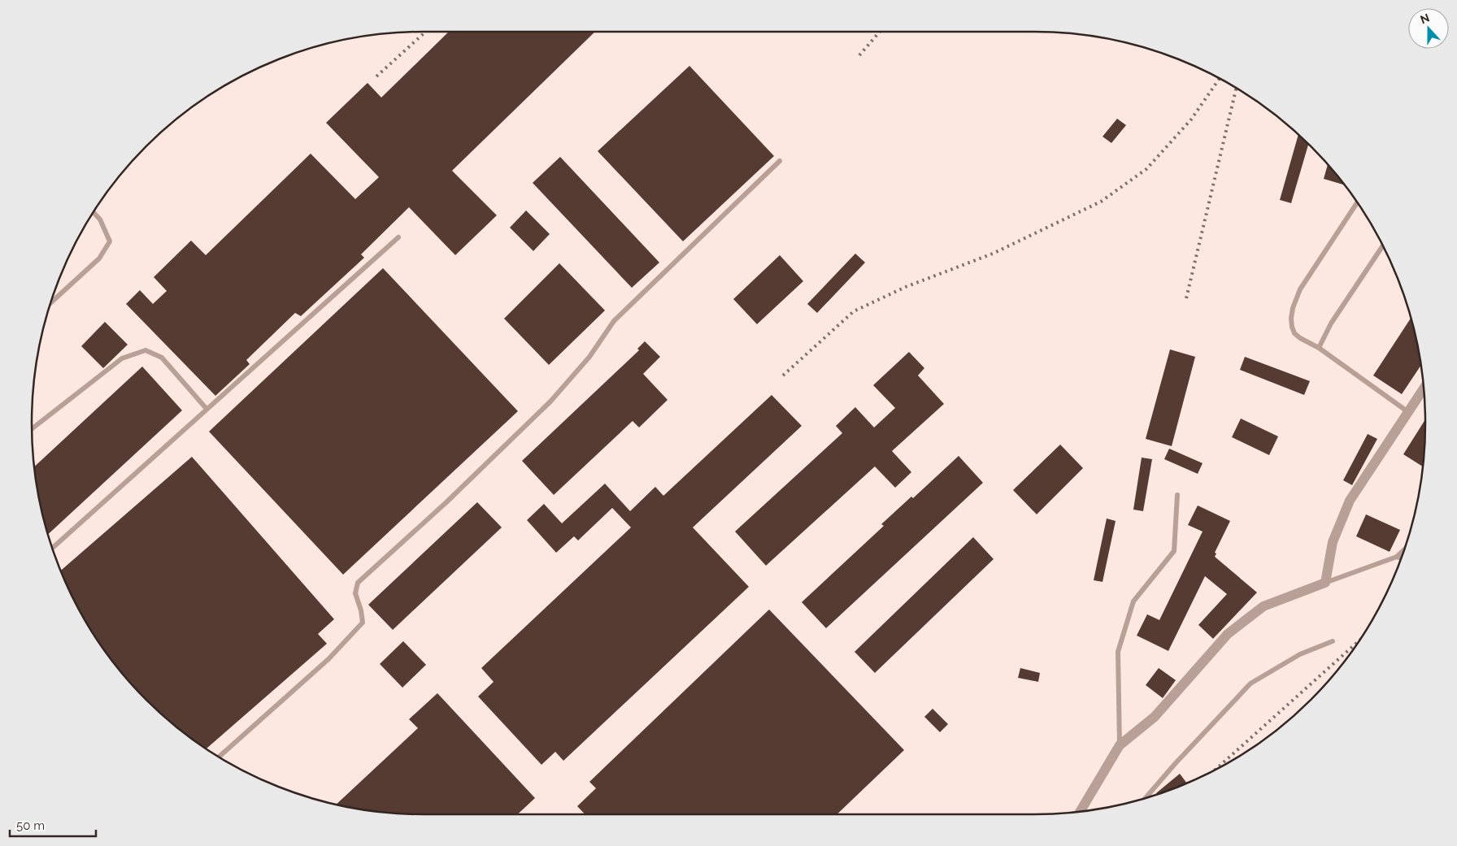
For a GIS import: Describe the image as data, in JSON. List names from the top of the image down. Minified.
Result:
{"scale_bar":"50 m","north":"top"}
